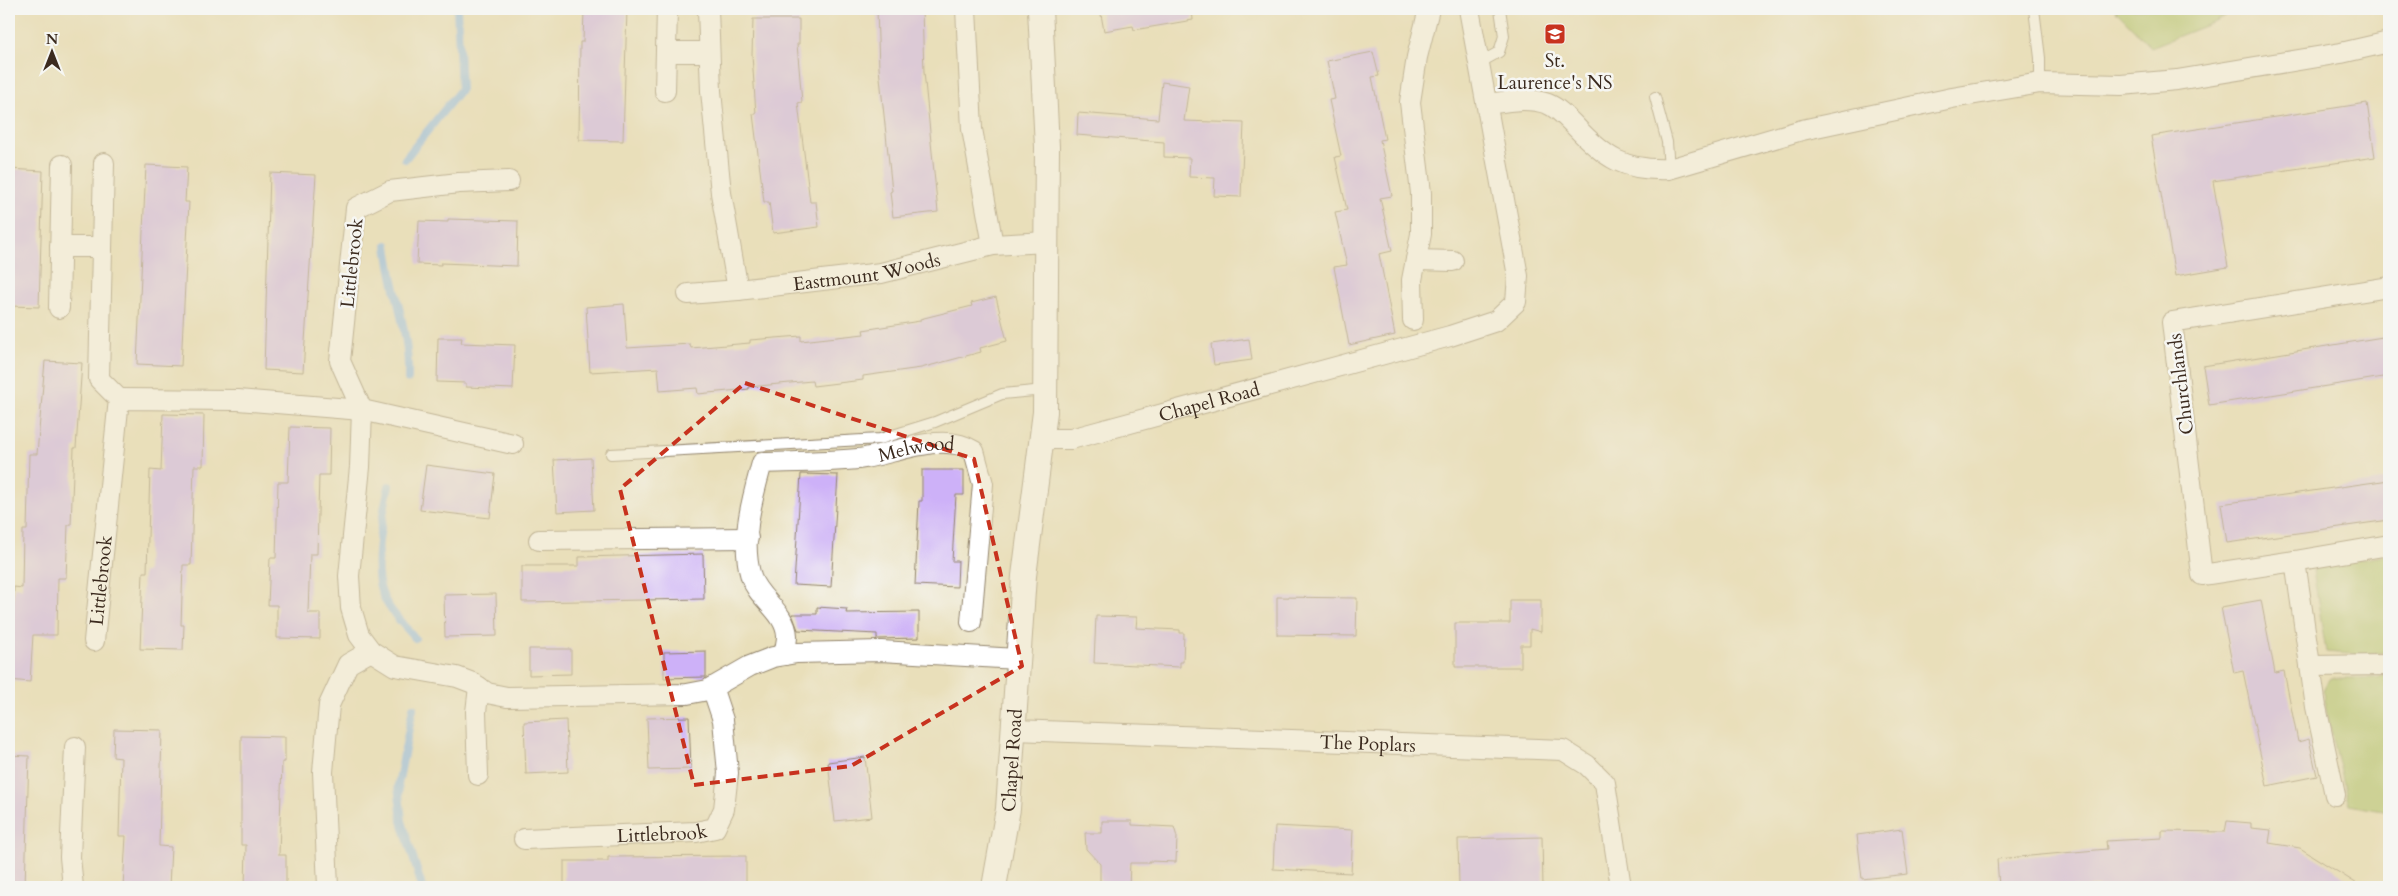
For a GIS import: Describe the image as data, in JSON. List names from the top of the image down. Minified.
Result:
{"streets":{"street":["Littlebrook","Eastmount Woods","Churchlands","Chapel Road","Melwood","The Poplars"]},"crossings":[["Littlebrook","Chapel Road"],["Littlebrook","Melwood"],["Chapel Road","The Poplars"]],"places":{"school or university":["St. Laurence's NS"]},"north":"top"}
